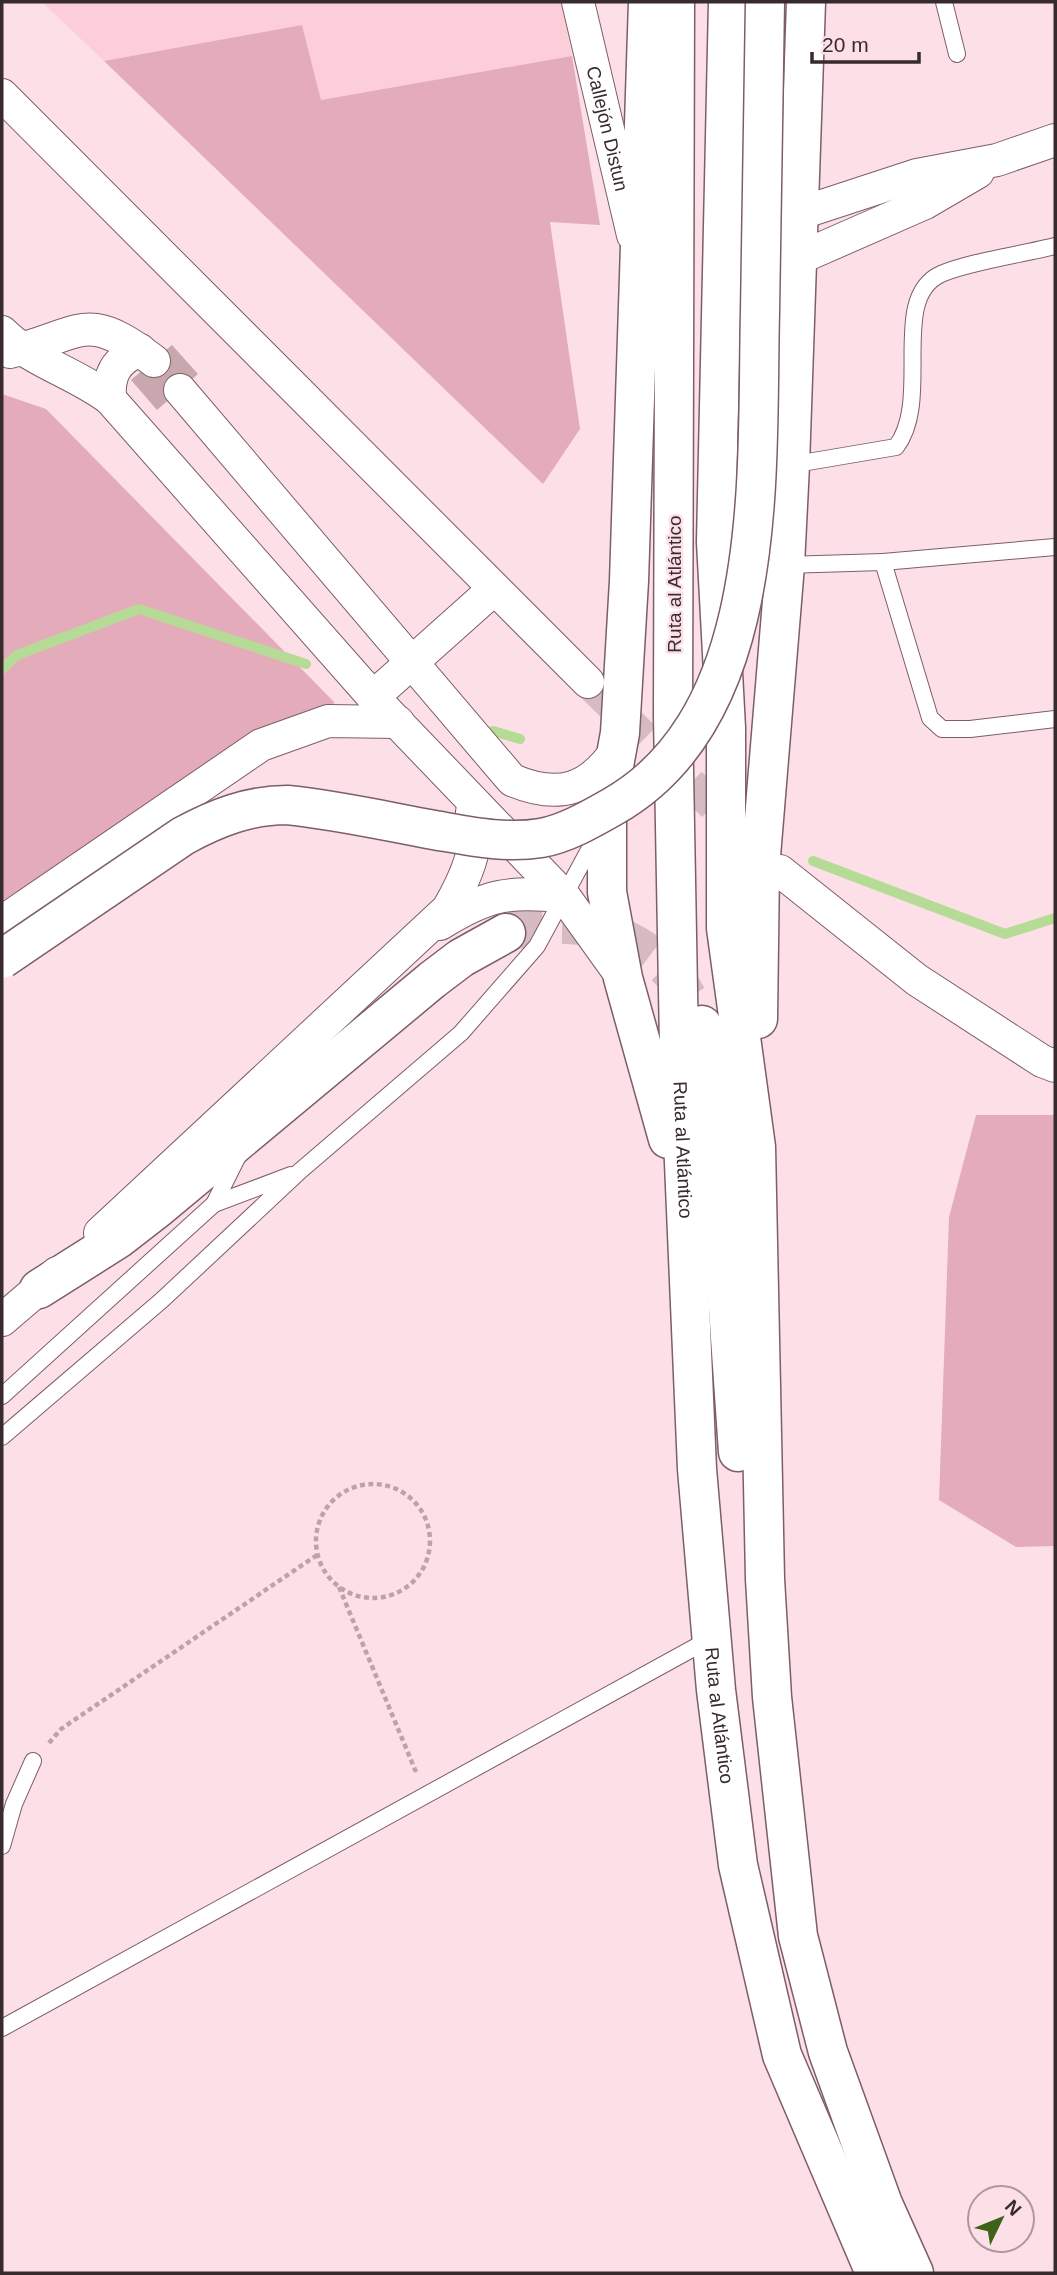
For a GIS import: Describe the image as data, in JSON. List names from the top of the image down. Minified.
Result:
{"streets":{"highway":["Ruta al Atlántico"],"street":["Callejón Distun"]},"scale_bar":"20 m","north":"top right"}
